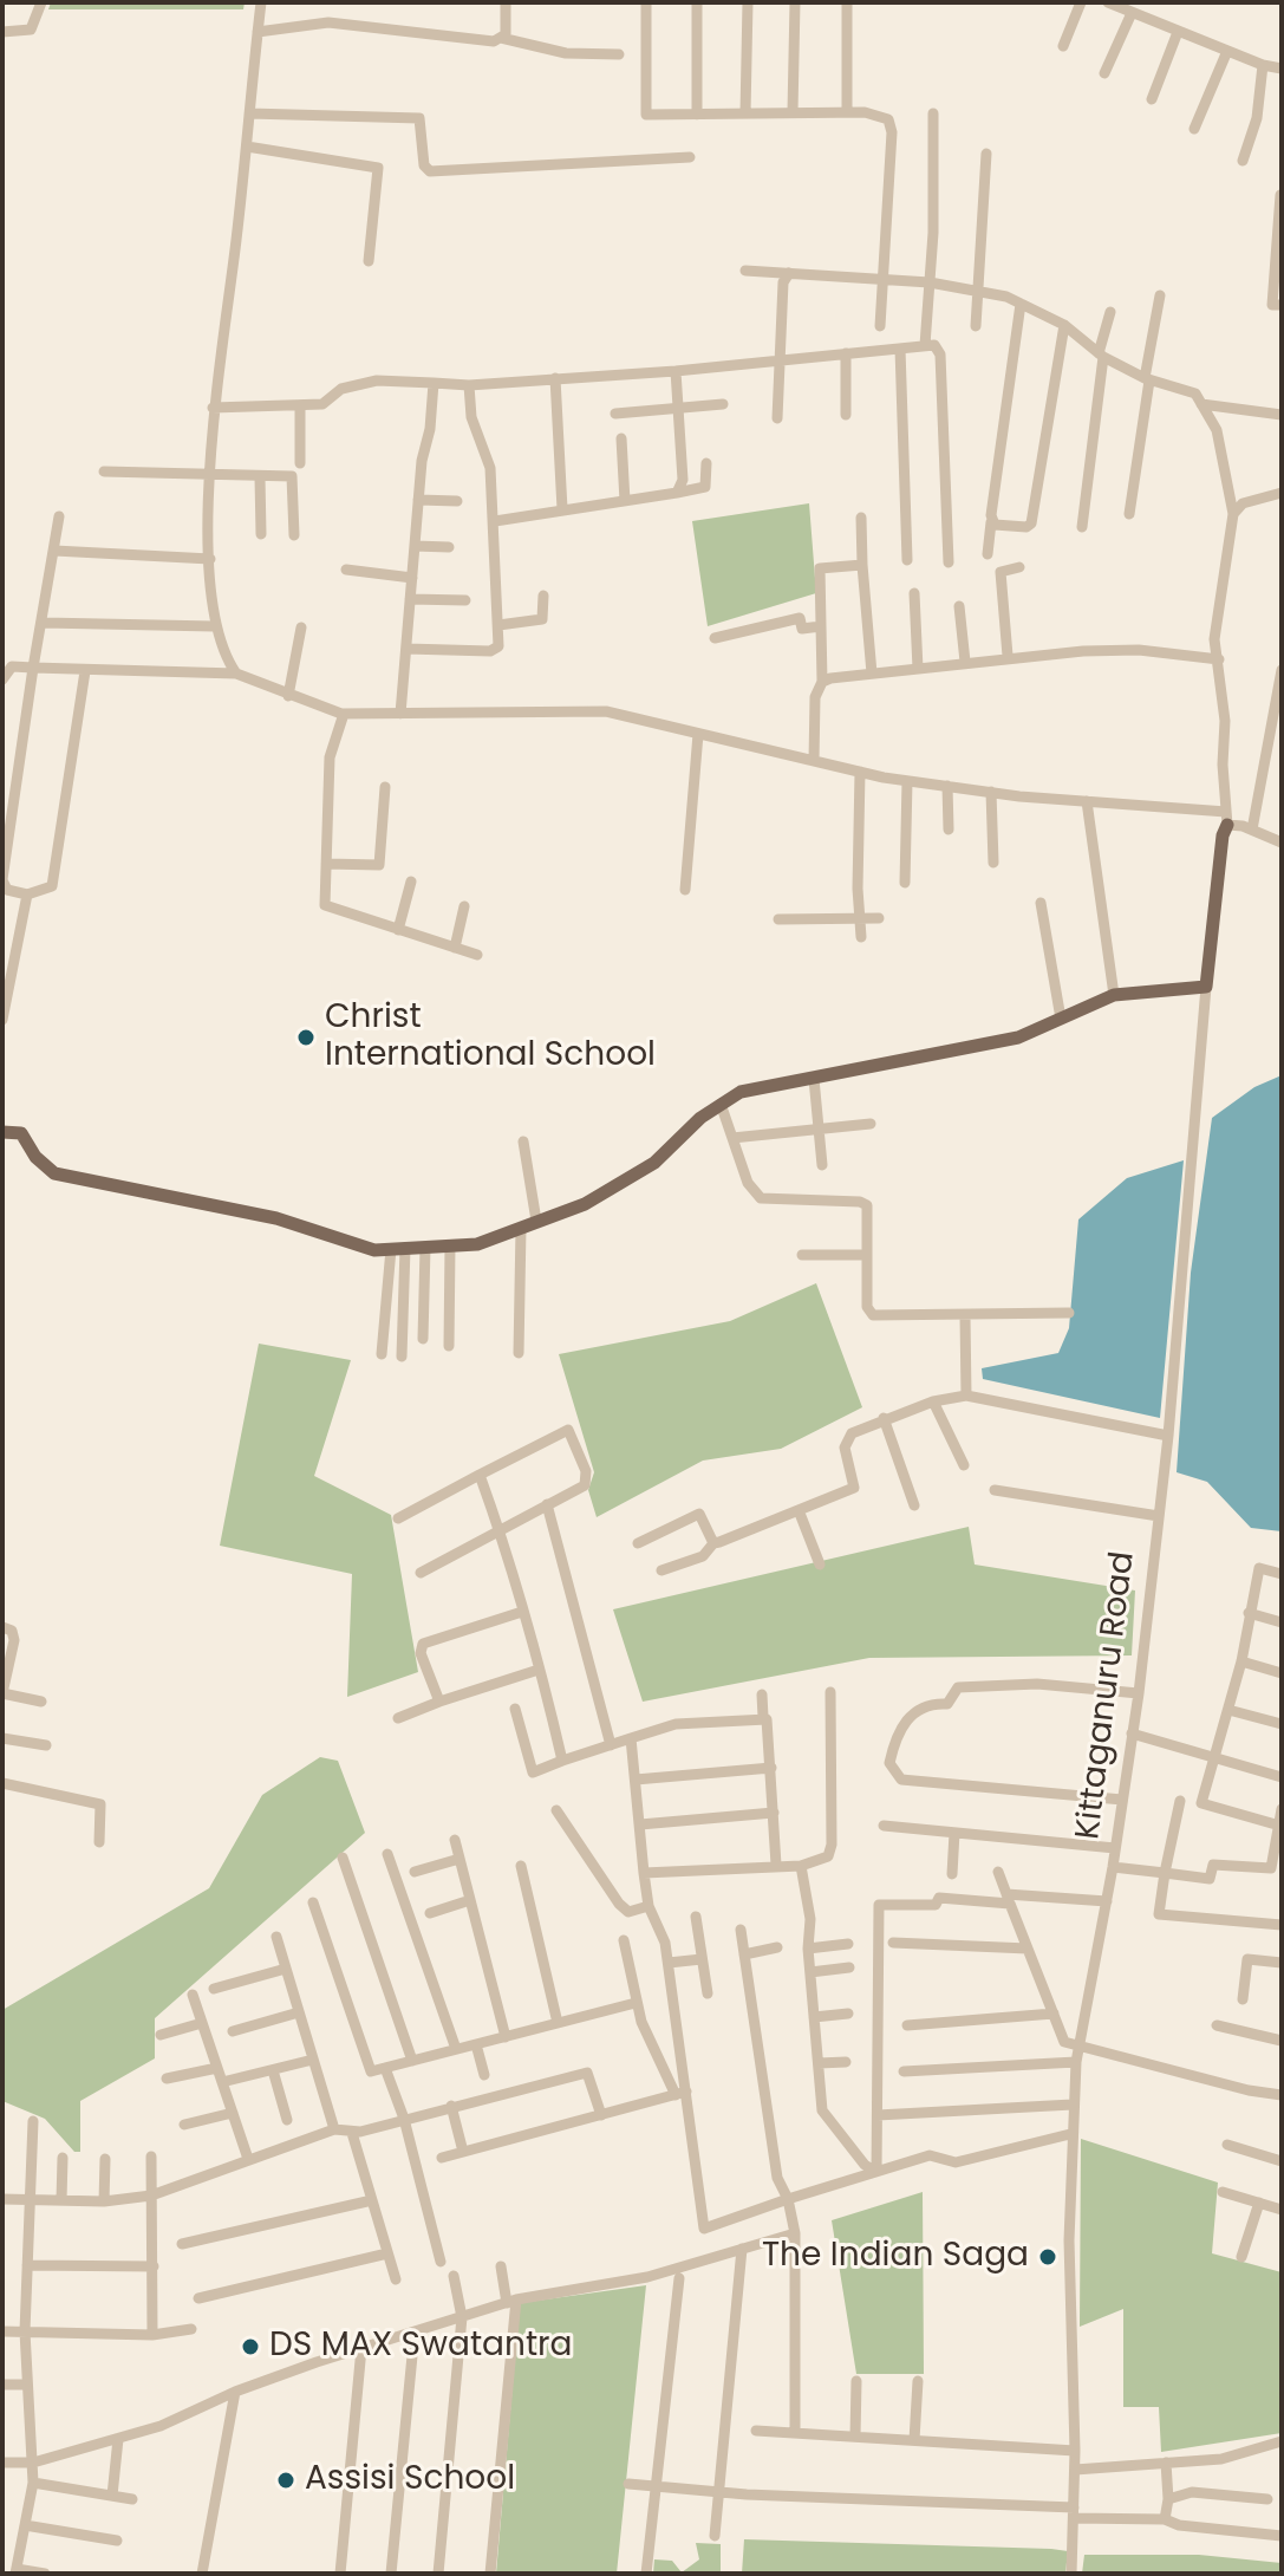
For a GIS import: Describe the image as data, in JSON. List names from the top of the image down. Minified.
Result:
{"streets":{"main road":["Kittaganuru Road"]},"places":["Christ International School","The Indian Saga","DS MAX Swatantra","Assisi School"]}
